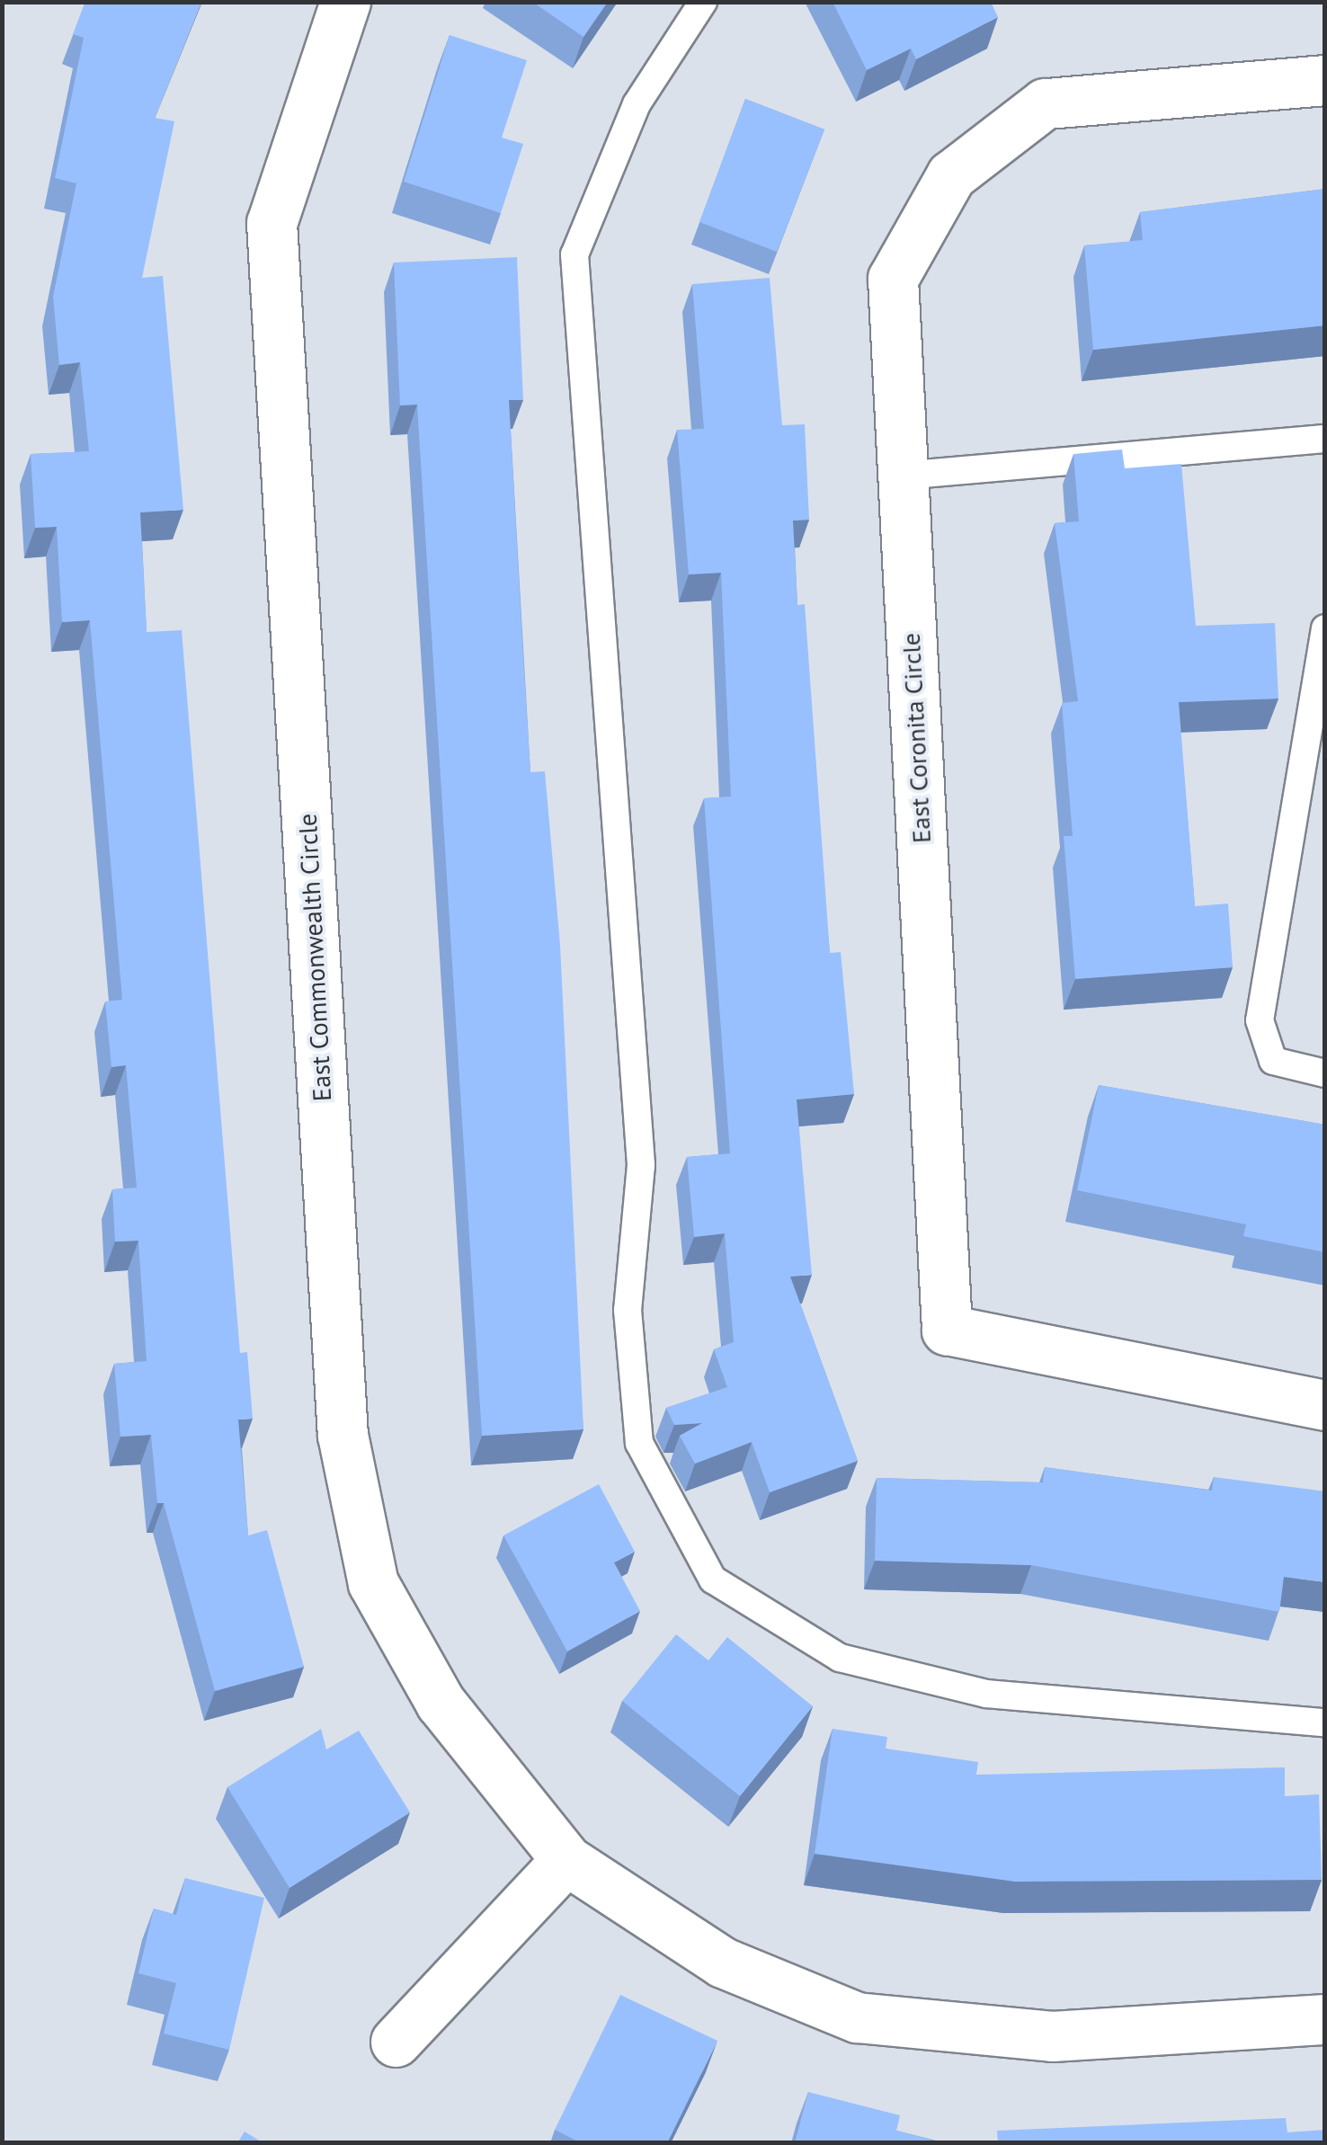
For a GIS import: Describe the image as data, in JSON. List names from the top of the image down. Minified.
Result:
{"streets":{"street":["East Coronita Circle","East Commonwealth Circle"]}}
